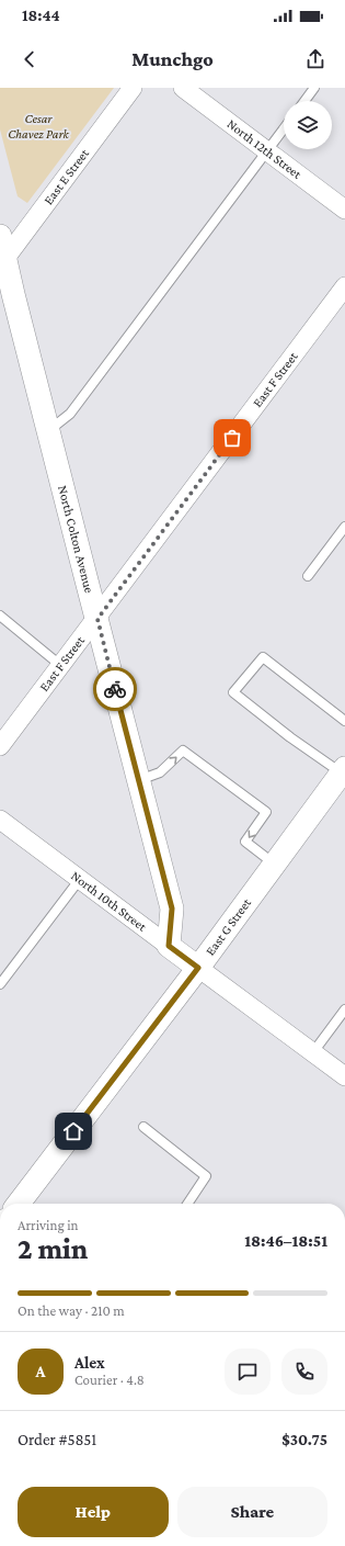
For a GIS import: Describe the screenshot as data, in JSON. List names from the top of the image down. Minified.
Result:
{"streets":{"street":["North 12th Street","East E Street","East F Street","North Colton Avenue","North 10th Street","East G Street"]},"crossings":[["East E Street","North Colton Avenue"],["East F Street","North Colton Avenue"],["North Colton Avenue","North 10th Street"],["North 10th Street","East G Street"]],"parks":["Cesar Chavez Park"],"page":{"status":"18:44","header":"Munchgo","heading":["2 min","Arriving in","18:46–18:51"],"panel":["Alex","Courier · 4.8","Order #5851","$30.75"],"bar":"On the way · 210 m","round":"A","buttons":["Help","Share"]}}
